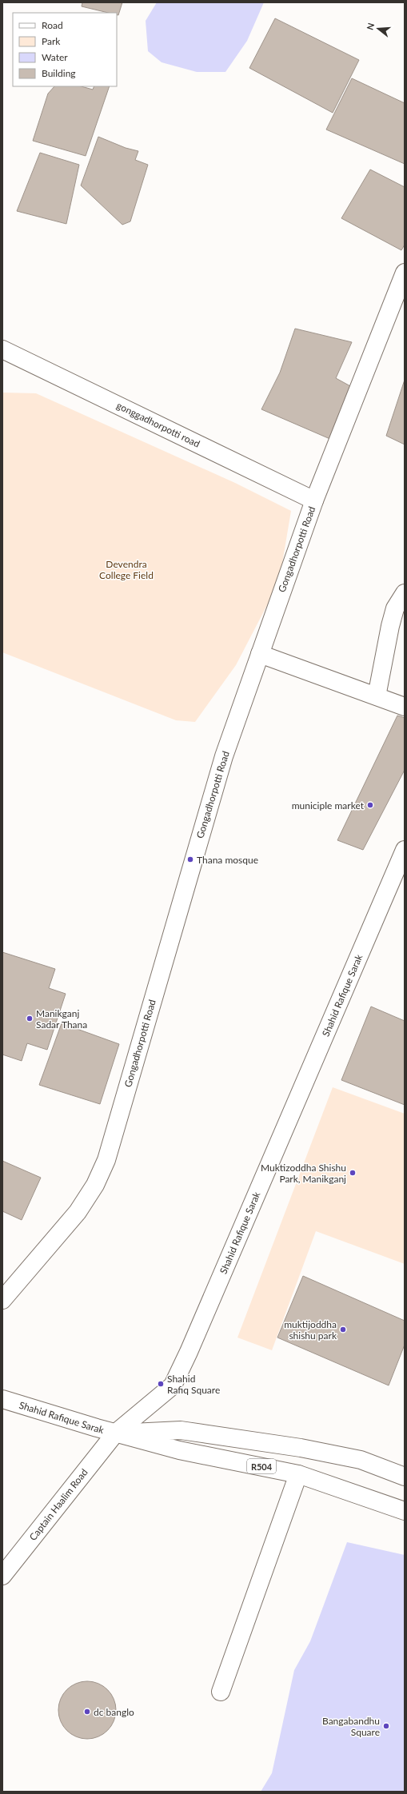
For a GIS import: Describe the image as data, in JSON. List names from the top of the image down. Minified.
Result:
{"streets":{"street":["gonggadhorpotti road","Gongadhorpotti Road","Shahid Rafique Sarak","R504","Captain Haalim Road"]},"crossings":[["gonggadhorpotti road","Gongadhorpotti Road"],["Shahid Rafique Sarak","R504"],["Shahid Rafique Sarak","Captain Haalim Road"],["R504","Captain Haalim Road"]],"parks":["Devendra College Field"],"places":["municiple market","Thana mosque","Manikganj Sadar Thana","Muktizoddha Shishu Park, Manikganj","muktijoddha shishu park","Shahid Rafiq Square","dc banglo","Bangabandhu Square"],"legend":["Road","Park","Water","Building"],"north":"left"}
